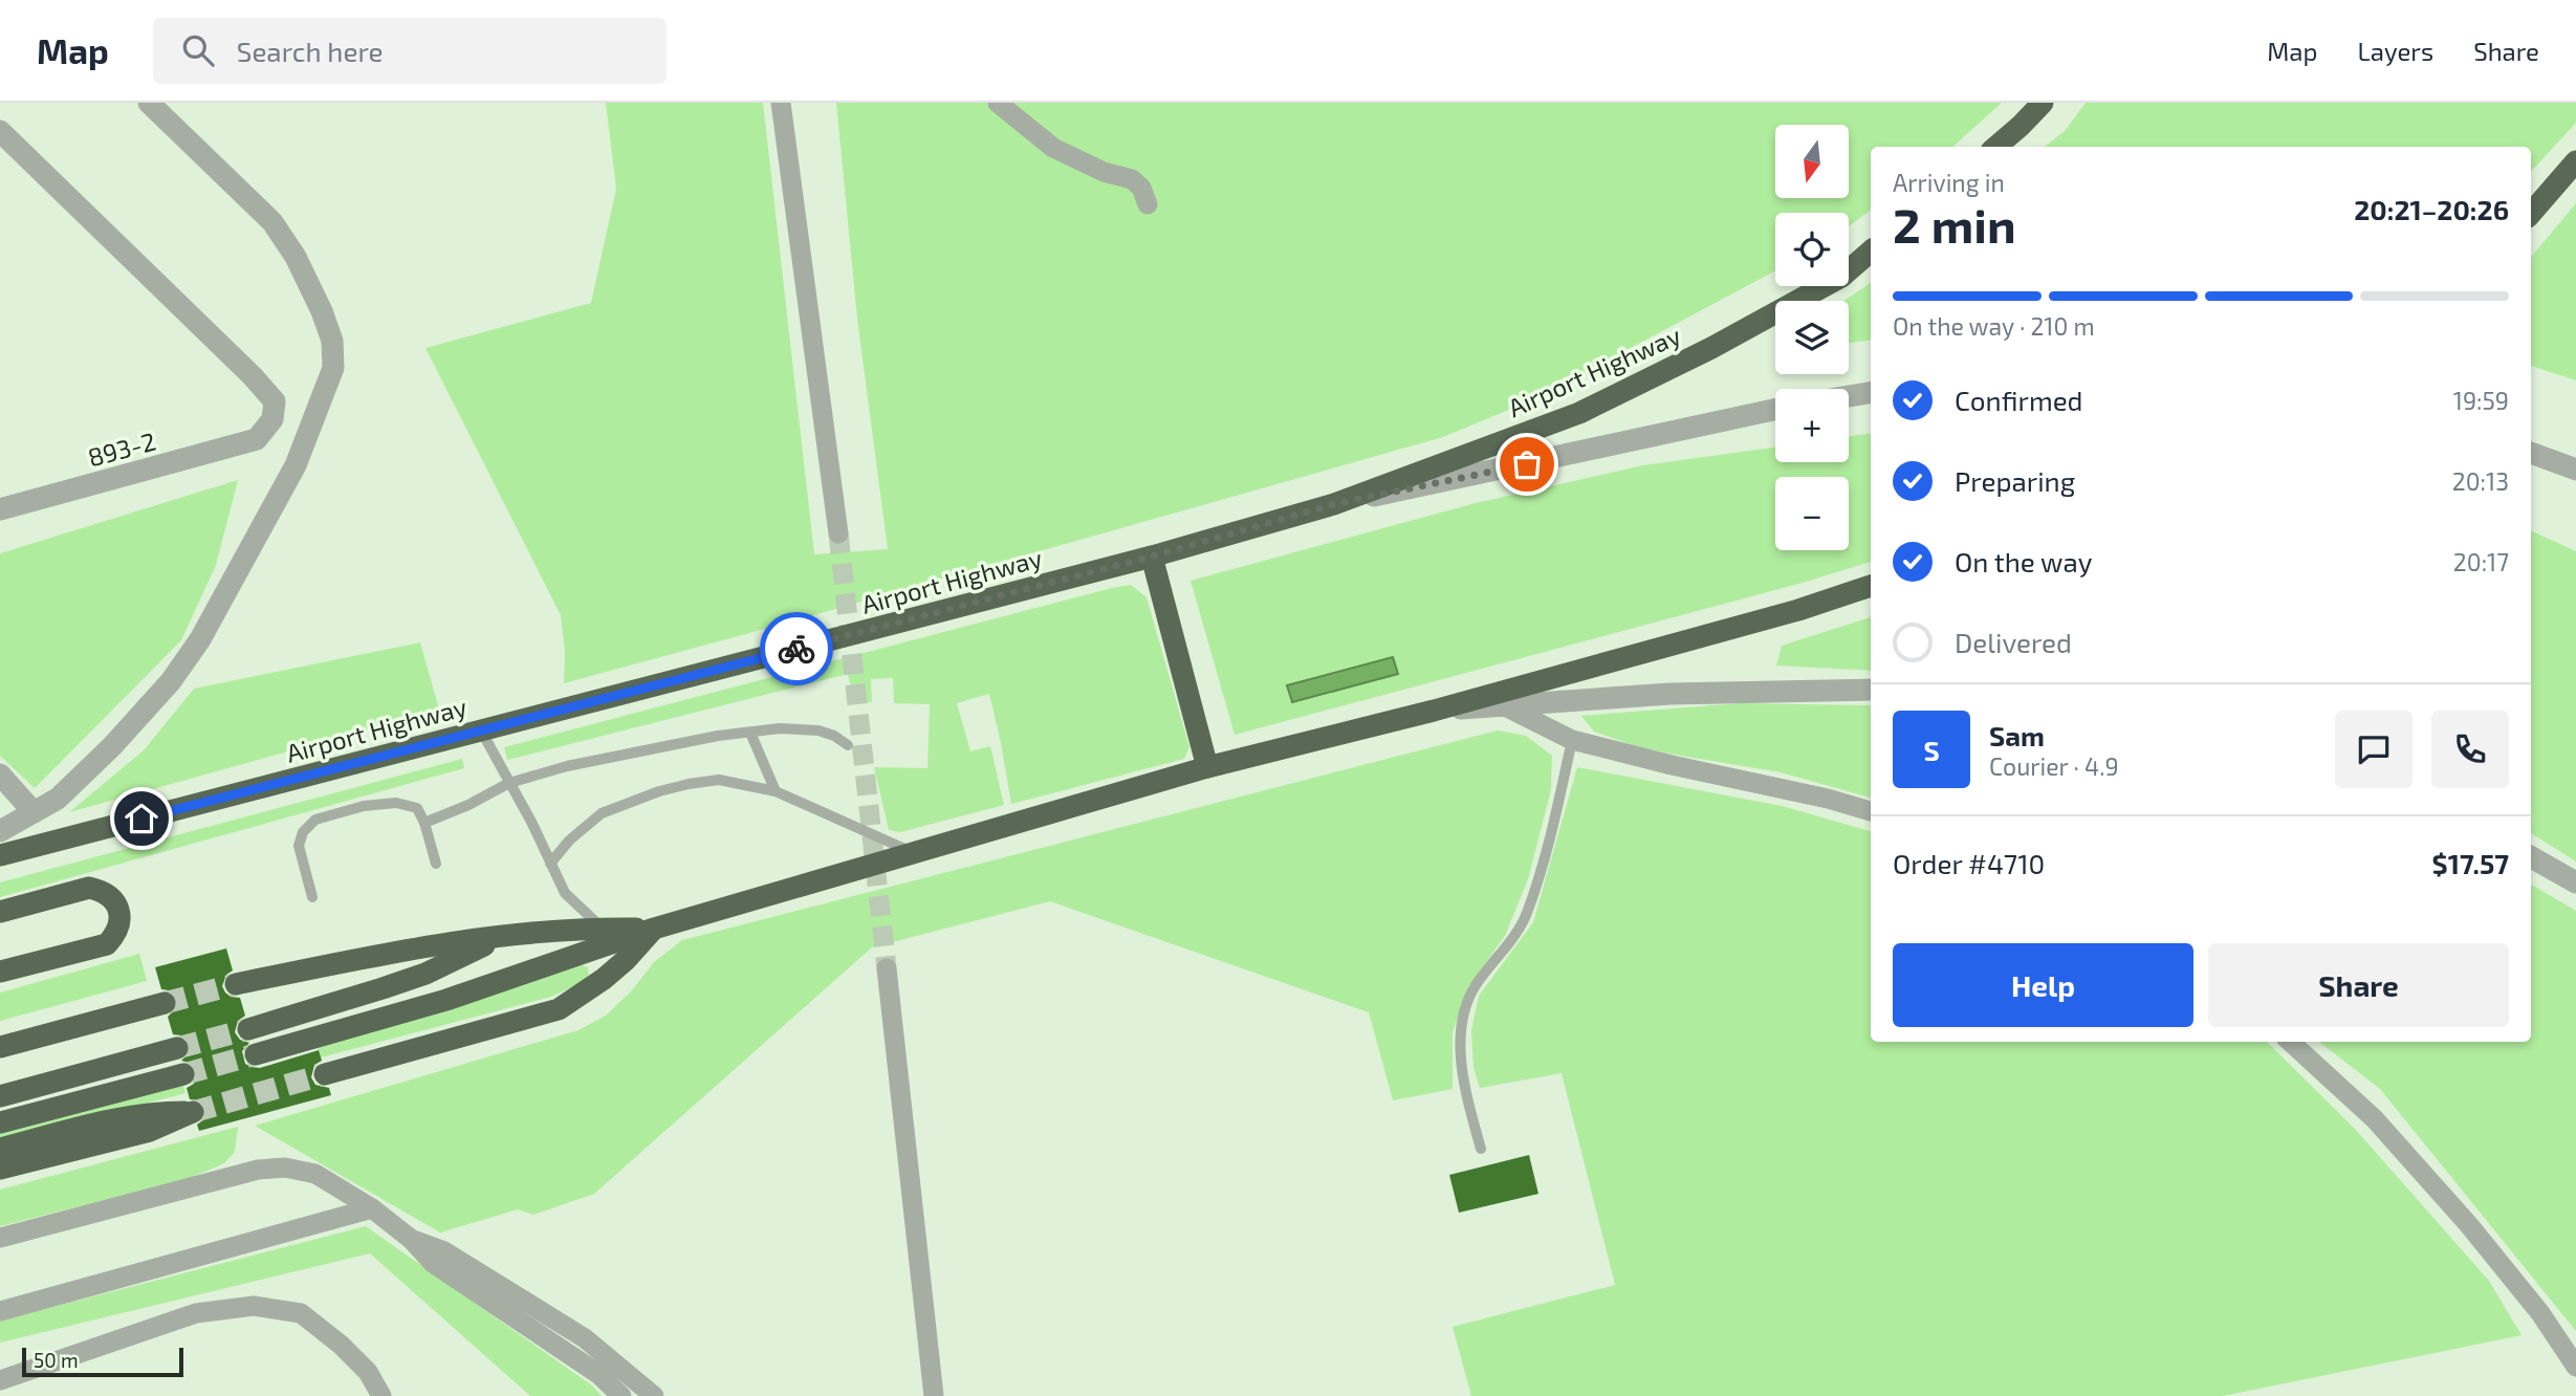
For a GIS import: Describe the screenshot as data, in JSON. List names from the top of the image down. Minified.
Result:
{"streets":{"highway":["Airport Highway"],"street":["893-2"]},"scale_bar":"50 m","north":"bottom","page":{"header":"Map","search":"Search here","nav":["Map","Layers","Share"],"map_buttons":["+","−"],"heading":["2 min","Arriving in","20:21–20:26"],"panel":["Sam","Courier · 4.9","Order #4710","$17.57"],"bar":"On the way · 210 m","list":[["Confirmed","19:59"],["Preparing","20:13"],["On the way","20:17"],"Delivered"],"round":"S","buttons":["Help","Share"],"scale":"50 m"}}
